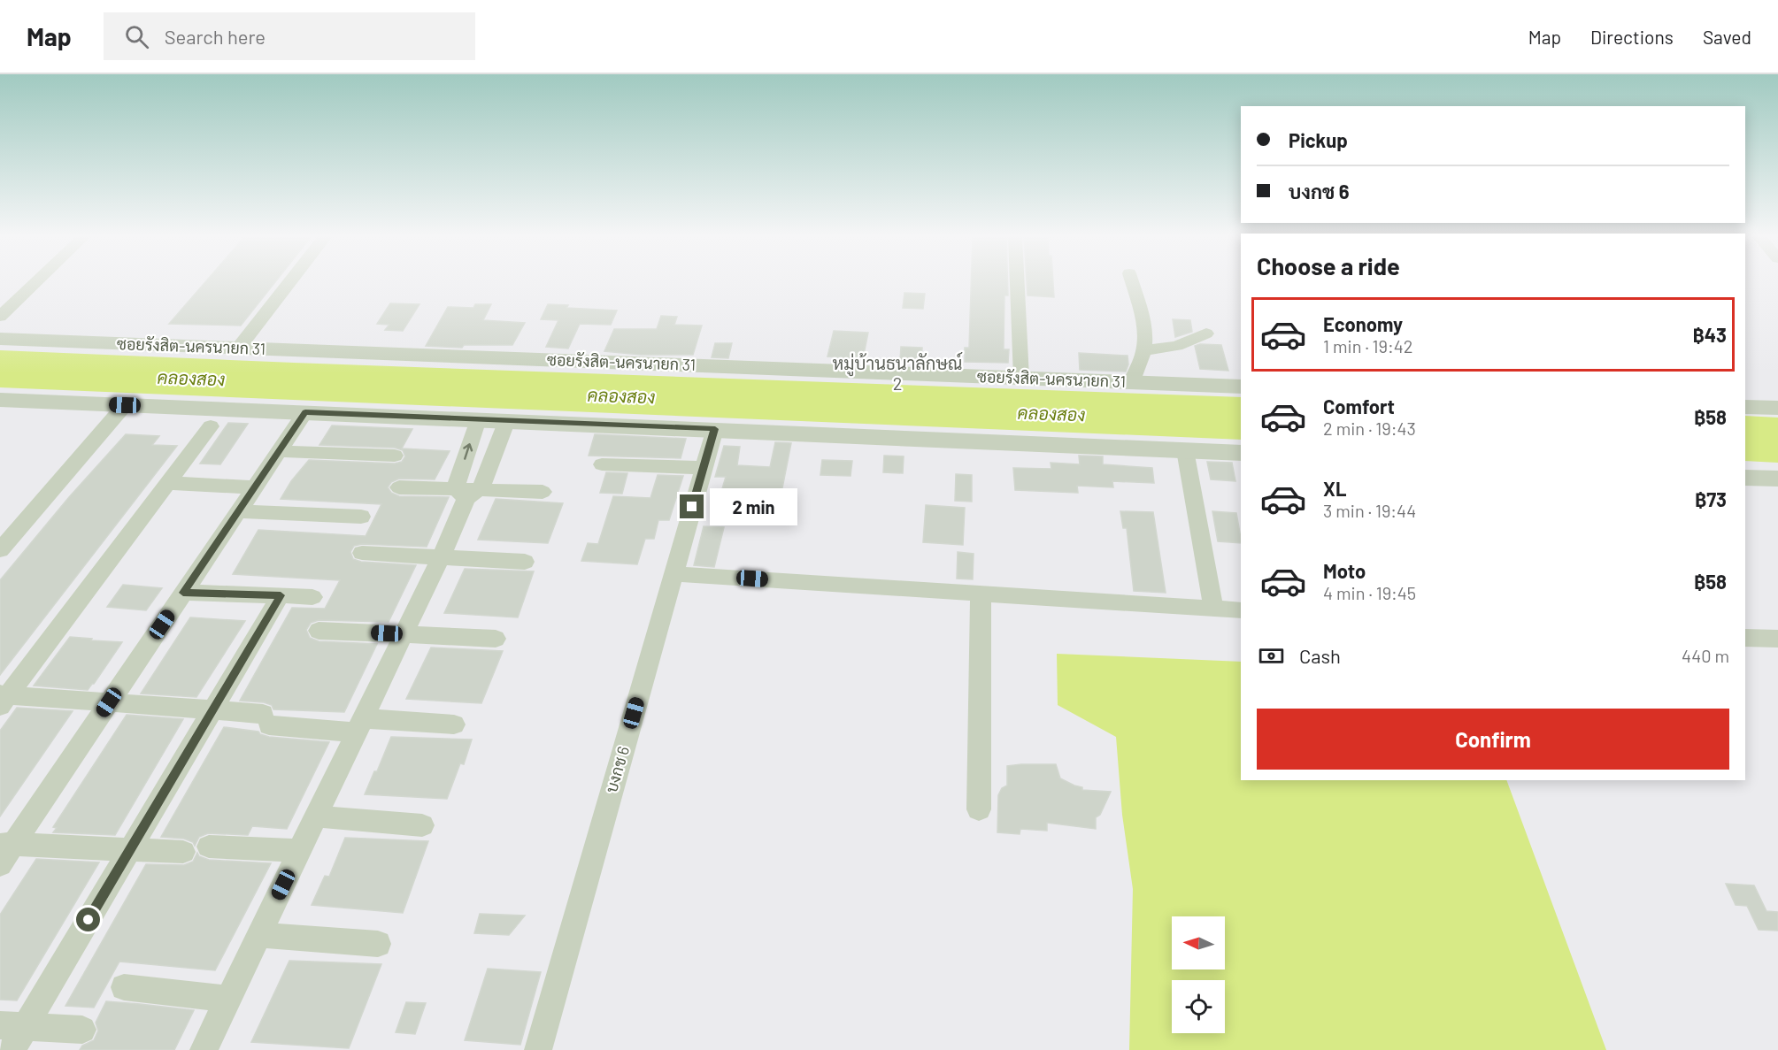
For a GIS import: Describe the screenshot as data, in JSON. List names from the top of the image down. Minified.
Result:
{"streets":{"street":["ซอยรังสิต-นครนายก 31","บงกช 6"]},"districts":["หมู่บ้านธนาลักษณ์ 2"],"water":["คลองสอง"],"north":"left","page":{"header":"Map","search":"Search here","nav":["Map","Directions","Saved"],"banner":["Pickup","บงกช 6"],"heading":"Choose a ride","list":[{"name":"Economy","note":"1 min · 19:42","value":"฿43"},{"name":"Comfort","note":"2 min · 19:43","value":"฿58"},{"name":"XL","note":"3 min · 19:44","value":"฿73"},{"name":"Moto","note":"4 min · 19:45","value":"฿58"}],"bubble":"2 min","pay":["Cash","440 m"],"buttons":"Confirm"}}
